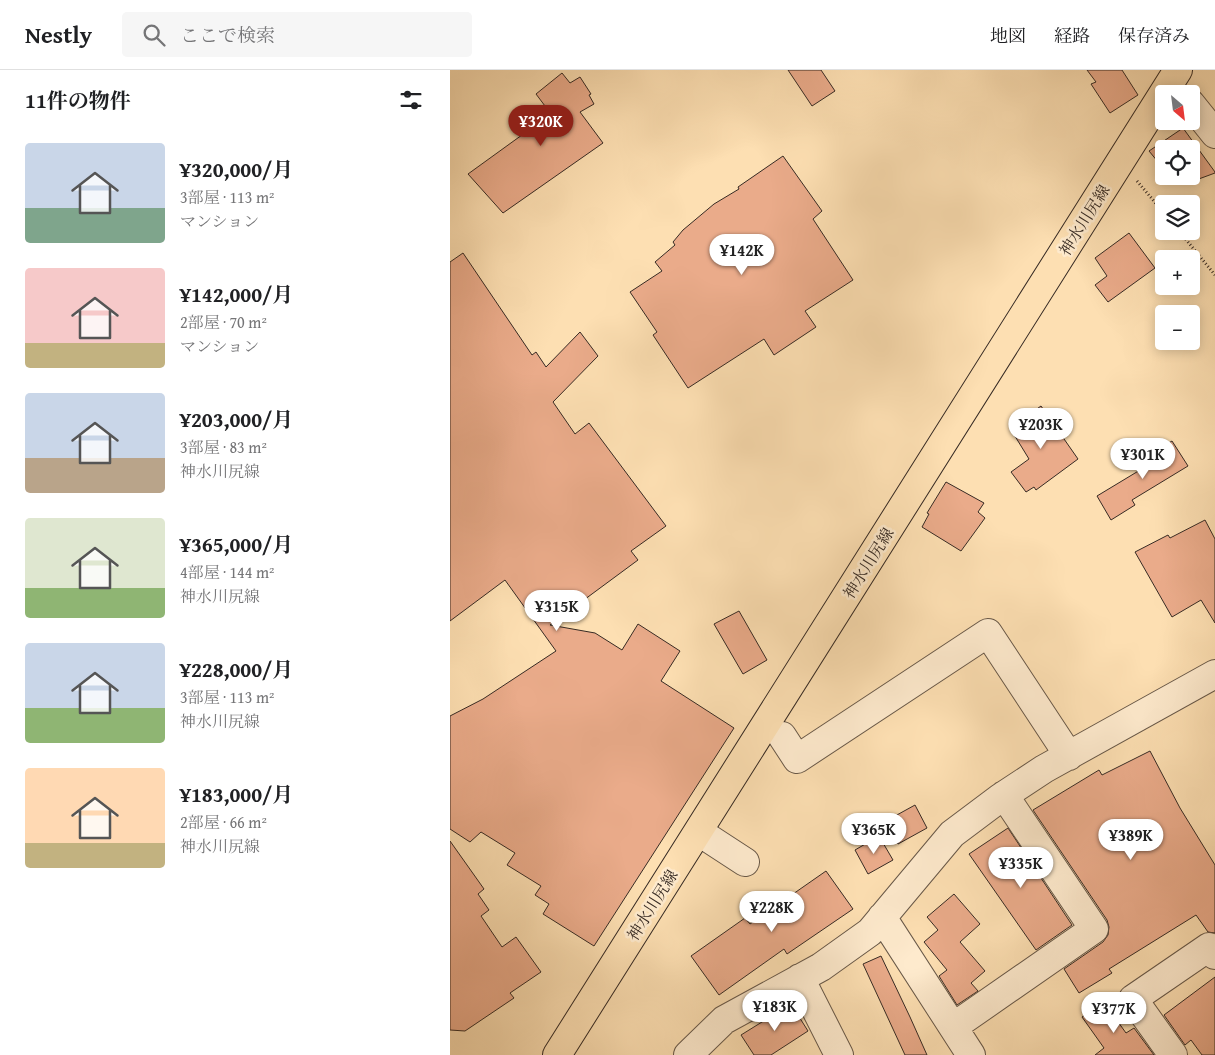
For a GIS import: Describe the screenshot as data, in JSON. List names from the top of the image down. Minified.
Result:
{"streets":{"main road":["神水川尻線"]},"north":"bottom right","page":{"header":"Nestly","search":"ここで検索","nav":["地図","経路","保存済み"],"heading":"11件の物件","map_buttons":["+","−"],"price":["¥320K","¥142K","¥203K","¥301K","¥315K","¥365K","¥389K","¥335K","¥228K","¥183K","¥377K"],"list":[{"name":"¥320,000/月","note":"3部屋 · 113 m² · マンション"},{"name":"¥142,000/月","note":"2部屋 · 70 m² · マンション"},{"name":"¥203,000/月","note":"3部屋 · 83 m² · 神水川尻線"},{"name":"¥365,000/月","note":"4部屋 · 144 m² · 神水川尻線"},{"name":"¥228,000/月","note":"3部屋 · 113 m² · 神水川尻線"},{"name":"¥183,000/月","note":"2部屋 · 66 m² · 神水川尻線"}]}}
